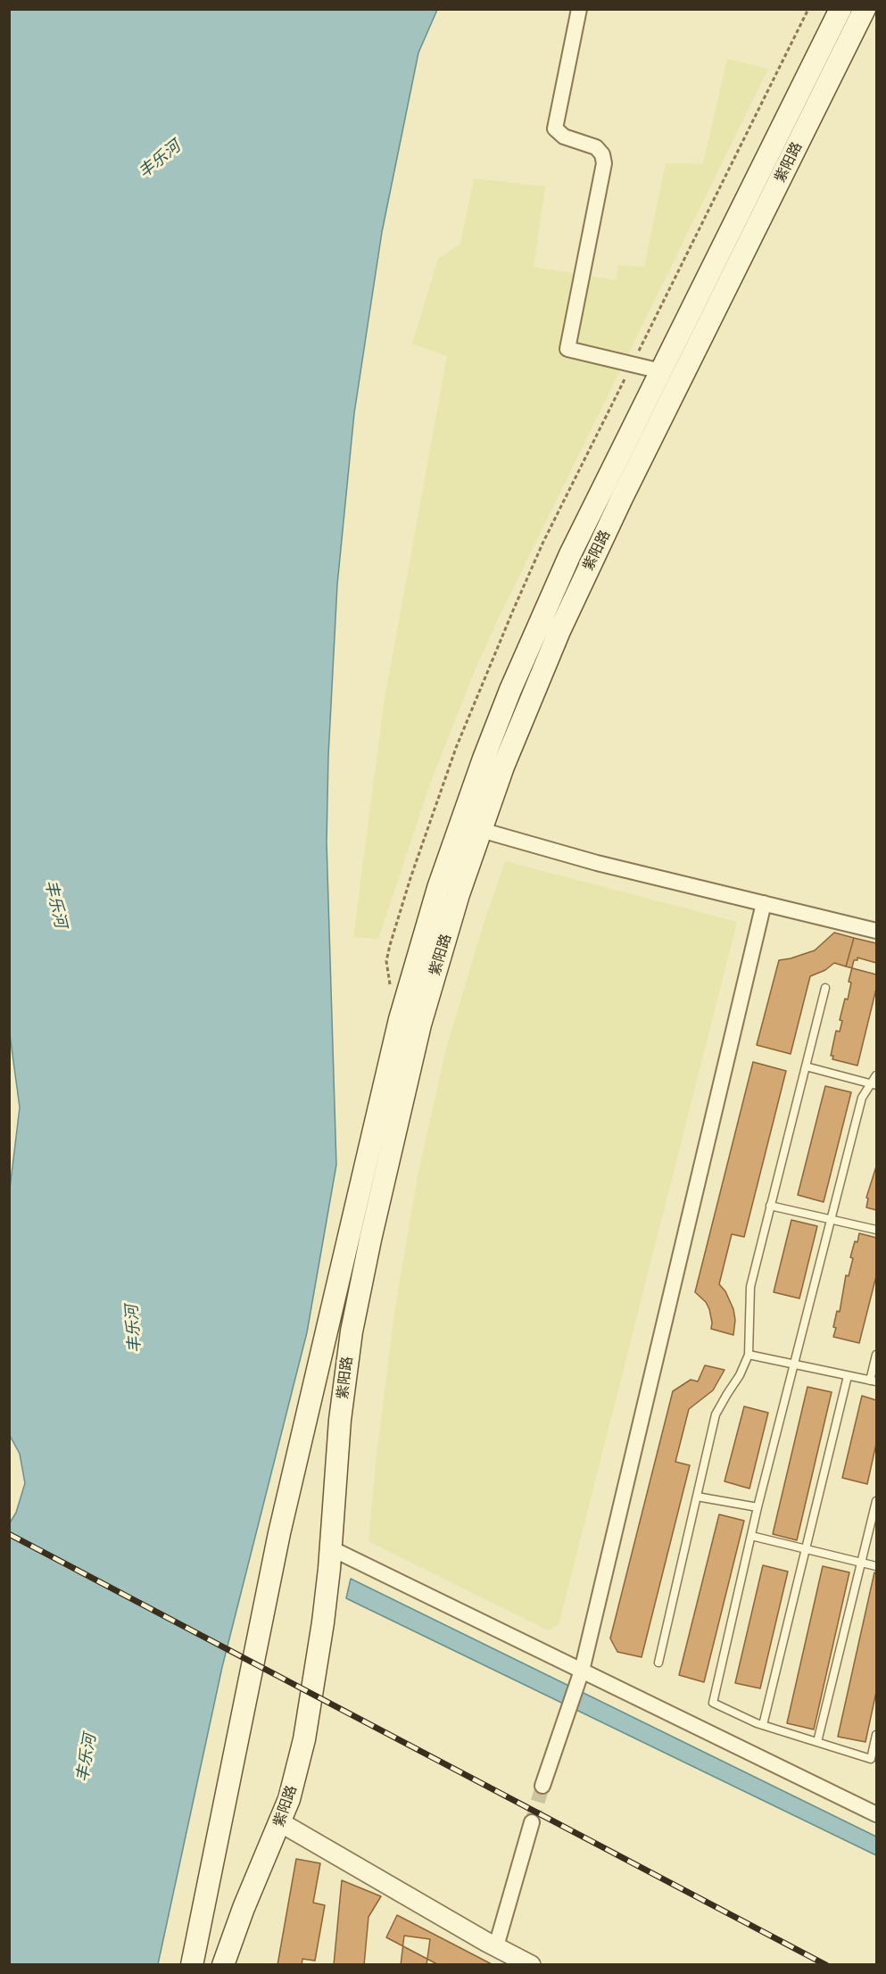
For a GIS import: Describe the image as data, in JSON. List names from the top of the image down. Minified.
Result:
{"streets":{"main road":["紫阳路"]},"water":["丰乐河"]}
